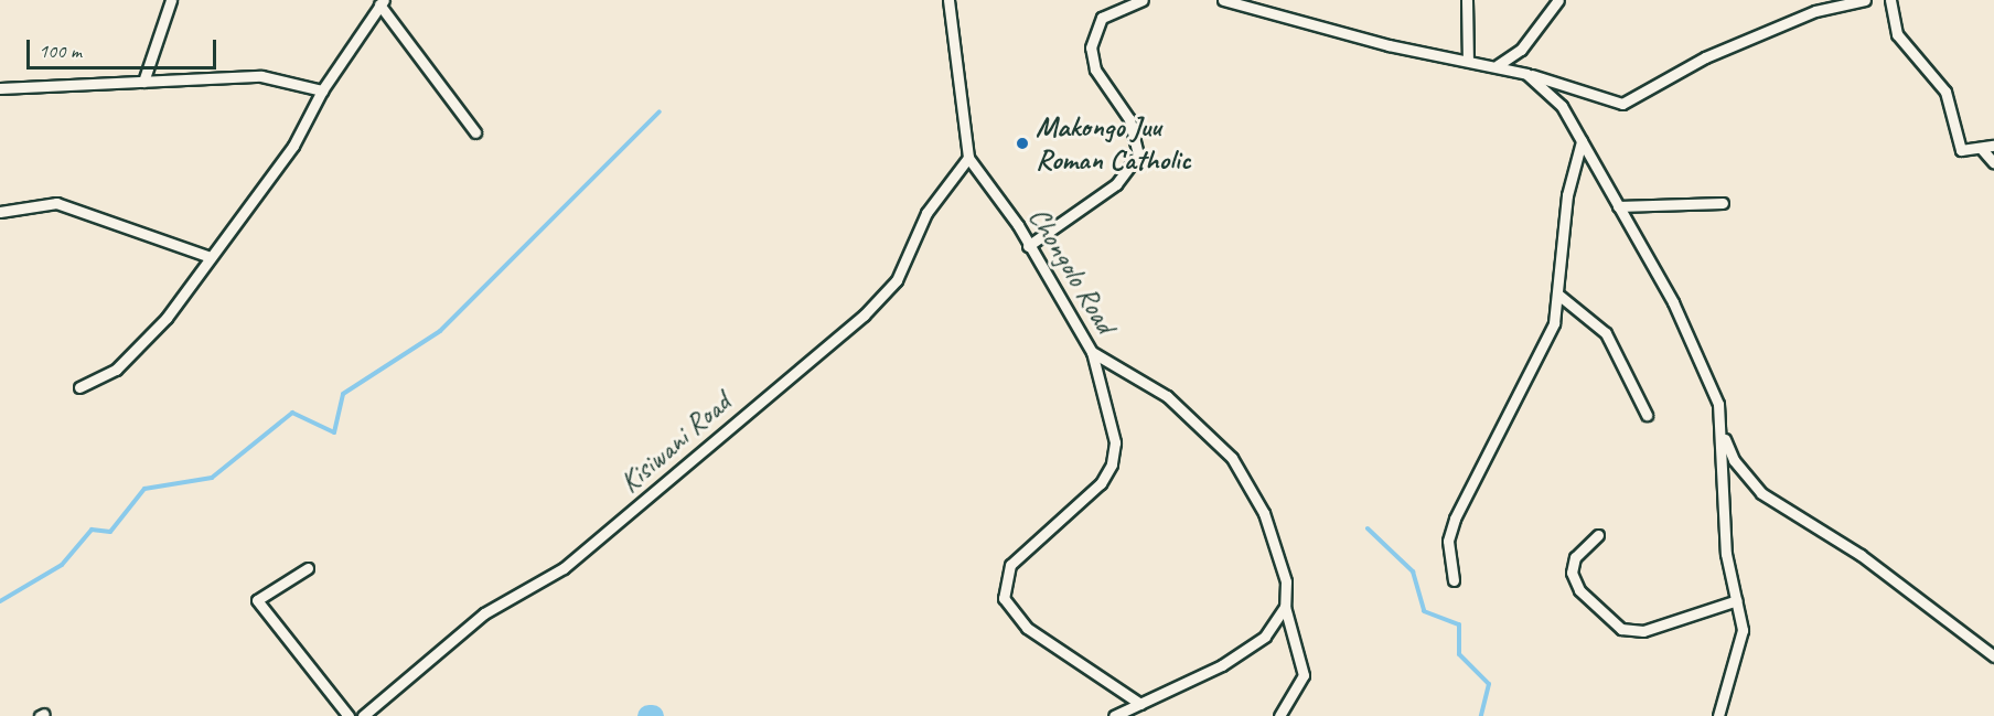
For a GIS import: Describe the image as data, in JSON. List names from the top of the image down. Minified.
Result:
{"streets":{"street":["Chongolo Road","Kisiwani Road"]},"crossings":[["Chongolo Road","Kisiwani Road"]],"places":["Makongo Juu Roman Catholic"],"scale_bar":"100 m"}
